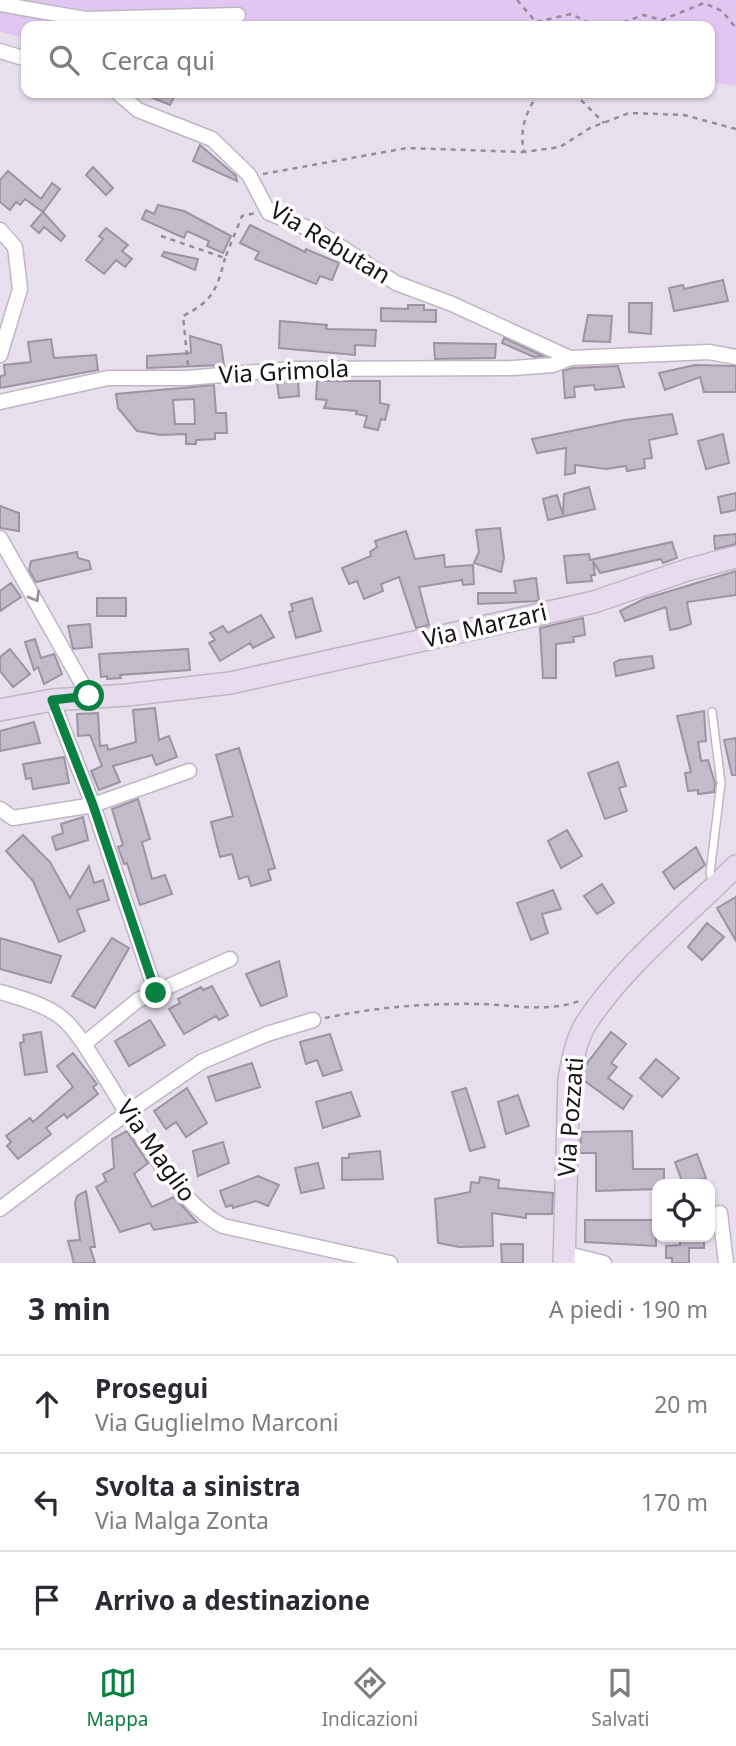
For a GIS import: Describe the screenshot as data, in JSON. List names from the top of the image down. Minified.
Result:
{"streets":{"street":["Via Rebutan","Via Grimola","Via Marzari","Via Pozzati","Via Maglio"]},"crossings":[["Via Rebutan","Via Grimola"]],"page":{"search":"Cerca qui","heading":["3 min","A piedi · 190 m"],"list":[["Prosegui","Via Guglielmo Marconi","20 m"],["Svolta a sinistra","Via Malga Zonta","170 m"],"Arrivo a destinazione"],"nav":["Mappa","Indicazioni","Salvati"]}}
